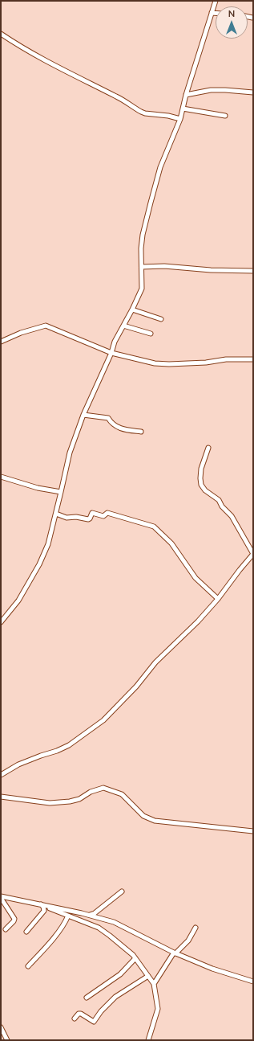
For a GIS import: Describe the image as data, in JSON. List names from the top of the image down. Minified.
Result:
{"north":"top"}
